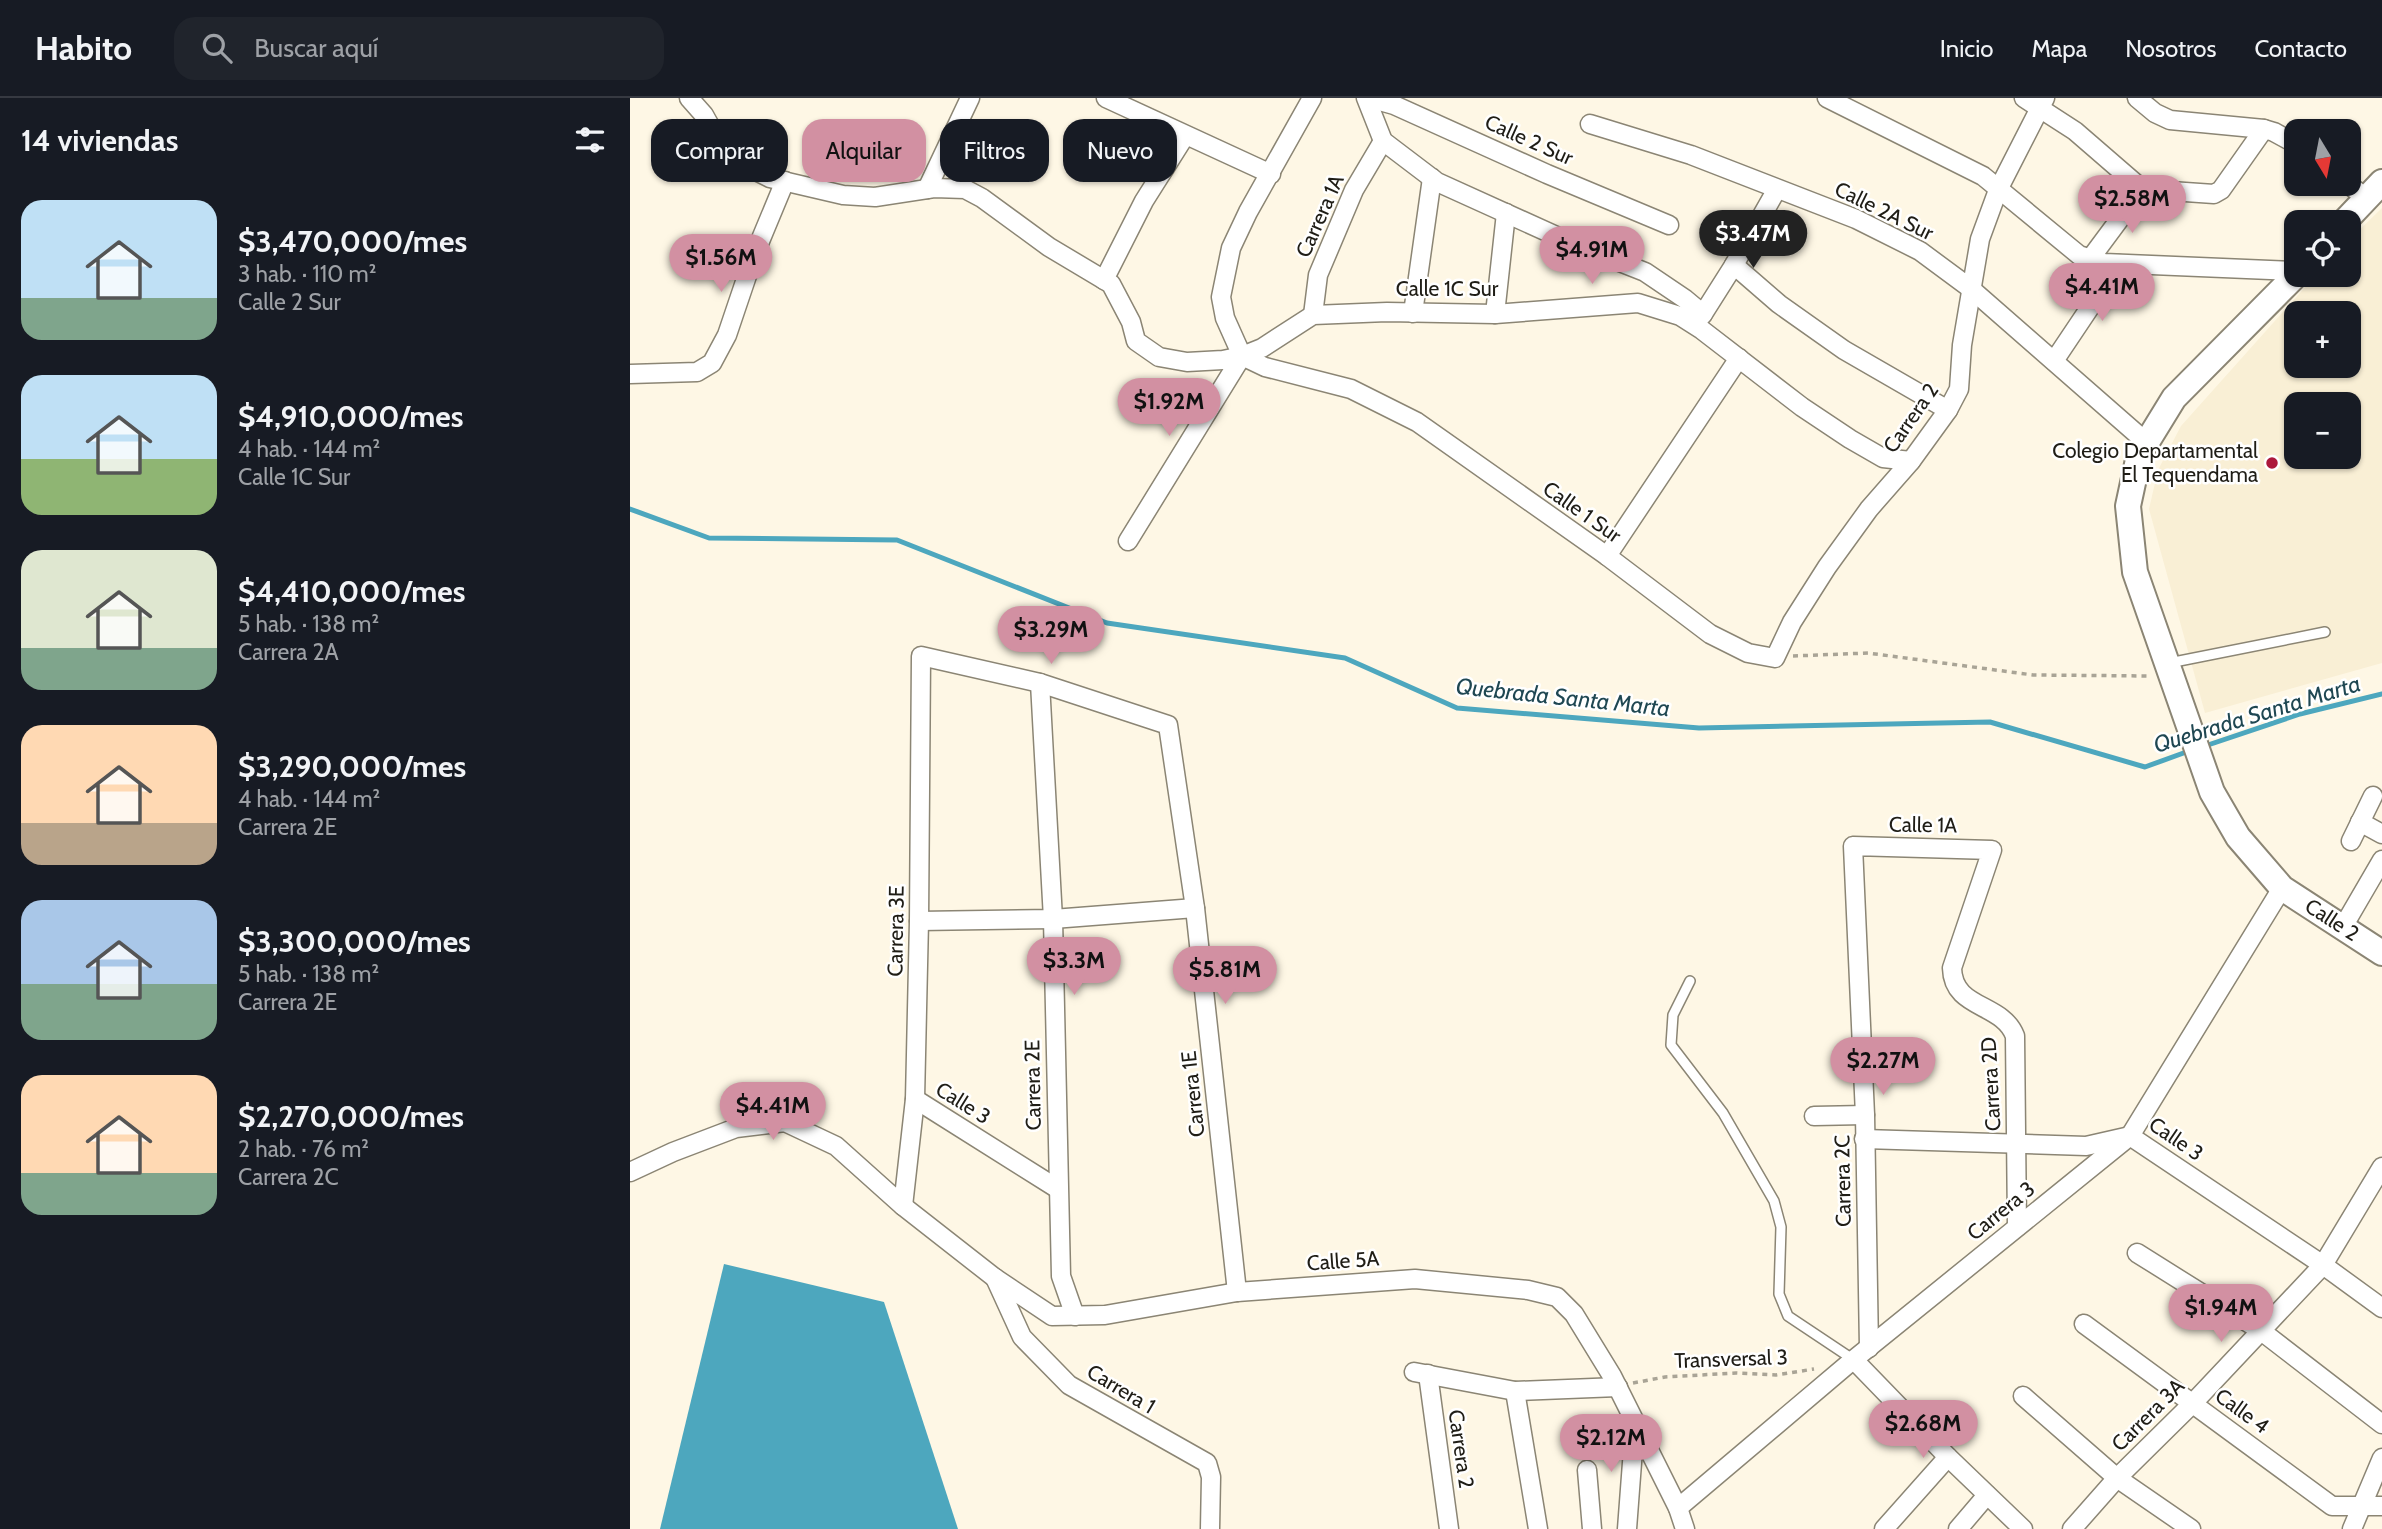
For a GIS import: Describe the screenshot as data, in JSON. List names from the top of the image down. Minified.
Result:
{"streets":{"main road":["Calle 2"],"street":["Calle 2 Sur","Calle 2A Sur","Carrera 1A","Calle 1C Sur","Carrera 2","Calle 1 Sur","Calle 1A","Carrera 3E","Carrera 2D","Carrera 2E","Carrera 1E","Calle 3","Carrera 2C","Carrera 3","Calle 5A","Carrera 1","Calle 4","Carrera 3A"],"path":["Transversal 3"]},"crossings":[["Calle 2A Sur","Carrera 2"],["Calle 2A Sur","Calle 2"],["Carrera 1A","Calle 1C Sur"],["Calle 1C Sur","Carrera 2"],["Carrera 2","Calle 1 Sur"],["Calle 1A","Carrera 2D"],["Calle 1A","Carrera 2C"],["Calle 2","Carrera 3"],["Carrera 3E","Carrera 2E"],["Carrera 3E","Carrera 1E"],["Carrera 3E","Calle 3"],["Carrera 3E","Calle 5A"],["Carrera 2D","Calle 3"],["Carrera 2D","Carrera 3"],["Carrera 2E","Carrera 1E"],["Carrera 2E","Calle 3"],["Carrera 2E","Calle 5A"],["Carrera 1E","Calle 5A"],["Calle 3","Carrera 2C"],["Calle 3","Carrera 3"],["Calle 3","Carrera 3A"],["Carrera 2C","Carrera 3"],["Carrera 3","Calle 5A"],["Carrera 3","Transversal 3"],["Calle 5A","Transversal 3"],["Calle 5A","Carrera 1"],["Calle 4","Carrera 3A"]],"water":["Quebrada Santa Marta"],"places":["Colegio Departamental El Tequendama"],"north":"bottom","page":{"header":"Habito","search":"Buscar aquí","nav":["Inicio","Mapa","Nosotros","Contacto"],"heading":"14 viviendas","map_buttons":["+","−"],"chip":["Comprar","Alquilar","Filtros","Nuevo"],"price":["$2.58M","$3.47M","$4.91M","$1.56M","$4.41M","$1.92M","$3.29M","$3.3M","$5.81M","$2.27M","$4.41M","$1.94M","$2.68M","$2.12M"],"list":[{"name":"$3,470,000/mes","note":"3 hab. · 110 m² · Calle 2 Sur"},{"name":"$4,910,000/mes","note":"4 hab. · 144 m² · Calle 1C Sur"},{"name":"$4,410,000/mes","note":"5 hab. · 138 m² · Carrera 2A"},{"name":"$3,290,000/mes","note":"4 hab. · 144 m² · Carrera 2E"},{"name":"$3,300,000/mes","note":"5 hab. · 138 m² · Carrera 2E"},{"name":"$2,270,000/mes","note":"2 hab. · 76 m² · Carrera 2C"}]}}
